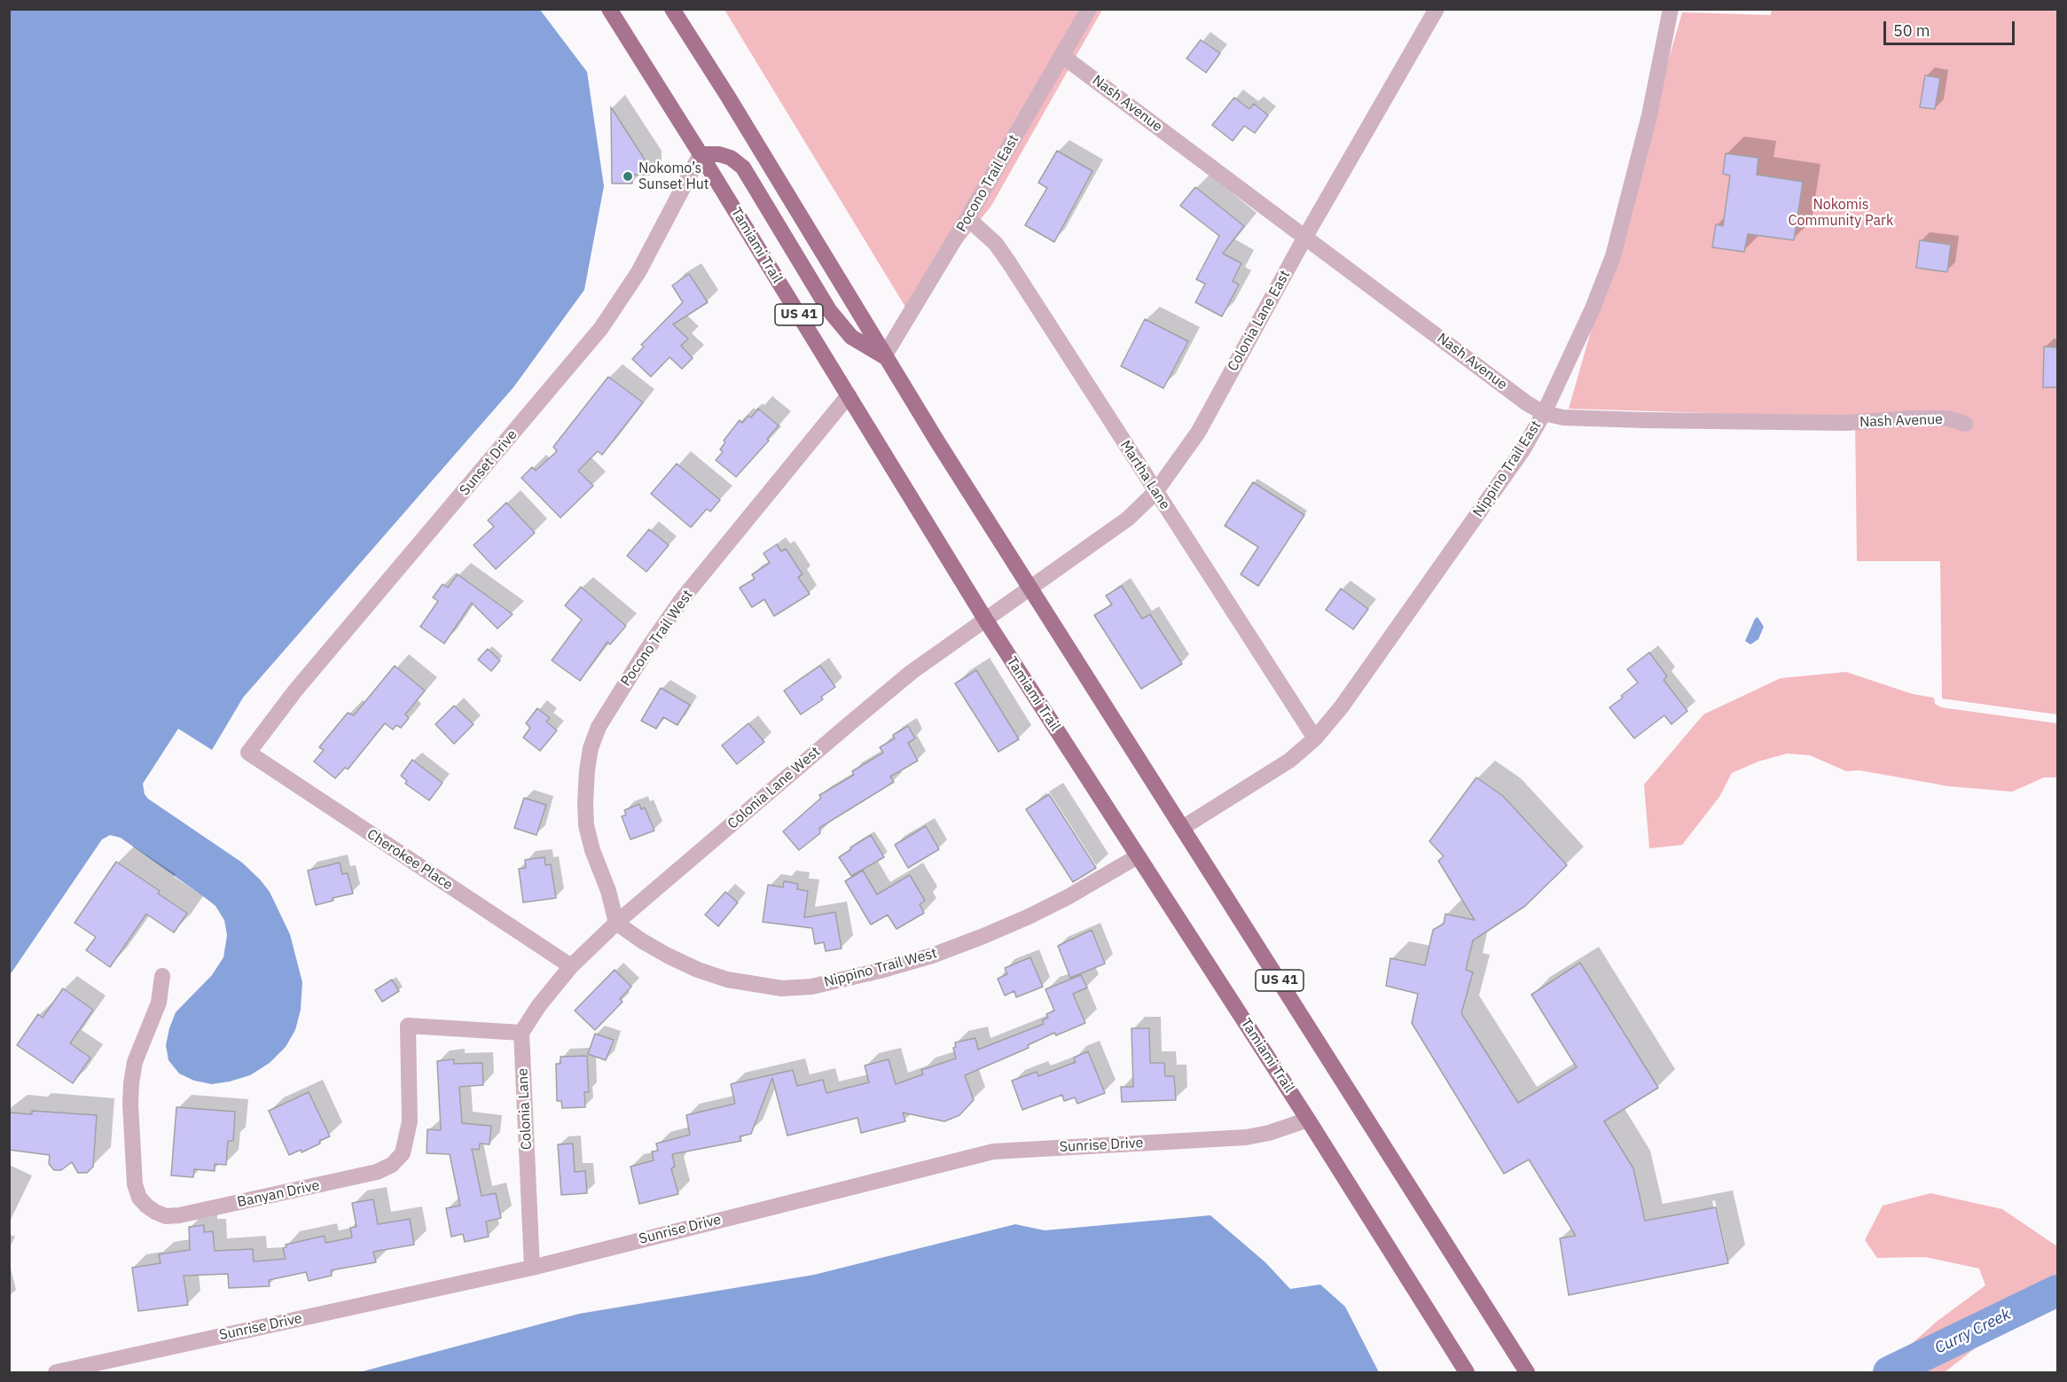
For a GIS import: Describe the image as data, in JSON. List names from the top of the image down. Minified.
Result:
{"streets":{"main road":["Tamiami Trail","US 41"],"street":["Nash Avenue","Pocono Trail East","Colonia Lane East","Sunset Drive","Nippino Trail East","Martha Lane","Pocono Trail West","Colonia Lane West","Cherokee Place","Nippino Trail West","Colonia Lane","Sunrise Drive","Banyan Drive"]},"crossings":[["Nash Avenue","Pocono Trail East"],["Nash Avenue","Colonia Lane East"],["Nash Avenue","Nippino Trail East"],["Pocono Trail East","US 41"],["Pocono Trail East","Martha Lane"],["Tamiami Trail","Sunset Drive"],["Tamiami Trail","Pocono Trail West"],["Tamiami Trail","Colonia Lane West"],["Tamiami Trail","Nippino Trail West"],["Tamiami Trail","Sunrise Drive"],["US 41","Colonia Lane East"],["US 41","Nippino Trail East"],["US 41","Colonia Lane West"],["Colonia Lane East","Martha Lane"],["Colonia Lane East","Colonia Lane West"],["Sunset Drive","Cherokee Place"],["Nippino Trail East","Martha Lane"],["Pocono Trail West","Colonia Lane West"],["Pocono Trail West","Nippino Trail West"],["Colonia Lane West","Cherokee Place"],["Colonia Lane West","Nippino Trail West"],["Colonia Lane","Sunrise Drive"],["Colonia Lane","Banyan Drive"]],"water":["Curry Creek"],"parks":["Nokomis Community Park"],"places":["Nokomo’s Sunset Hut"],"scale_bar":"50 m"}
